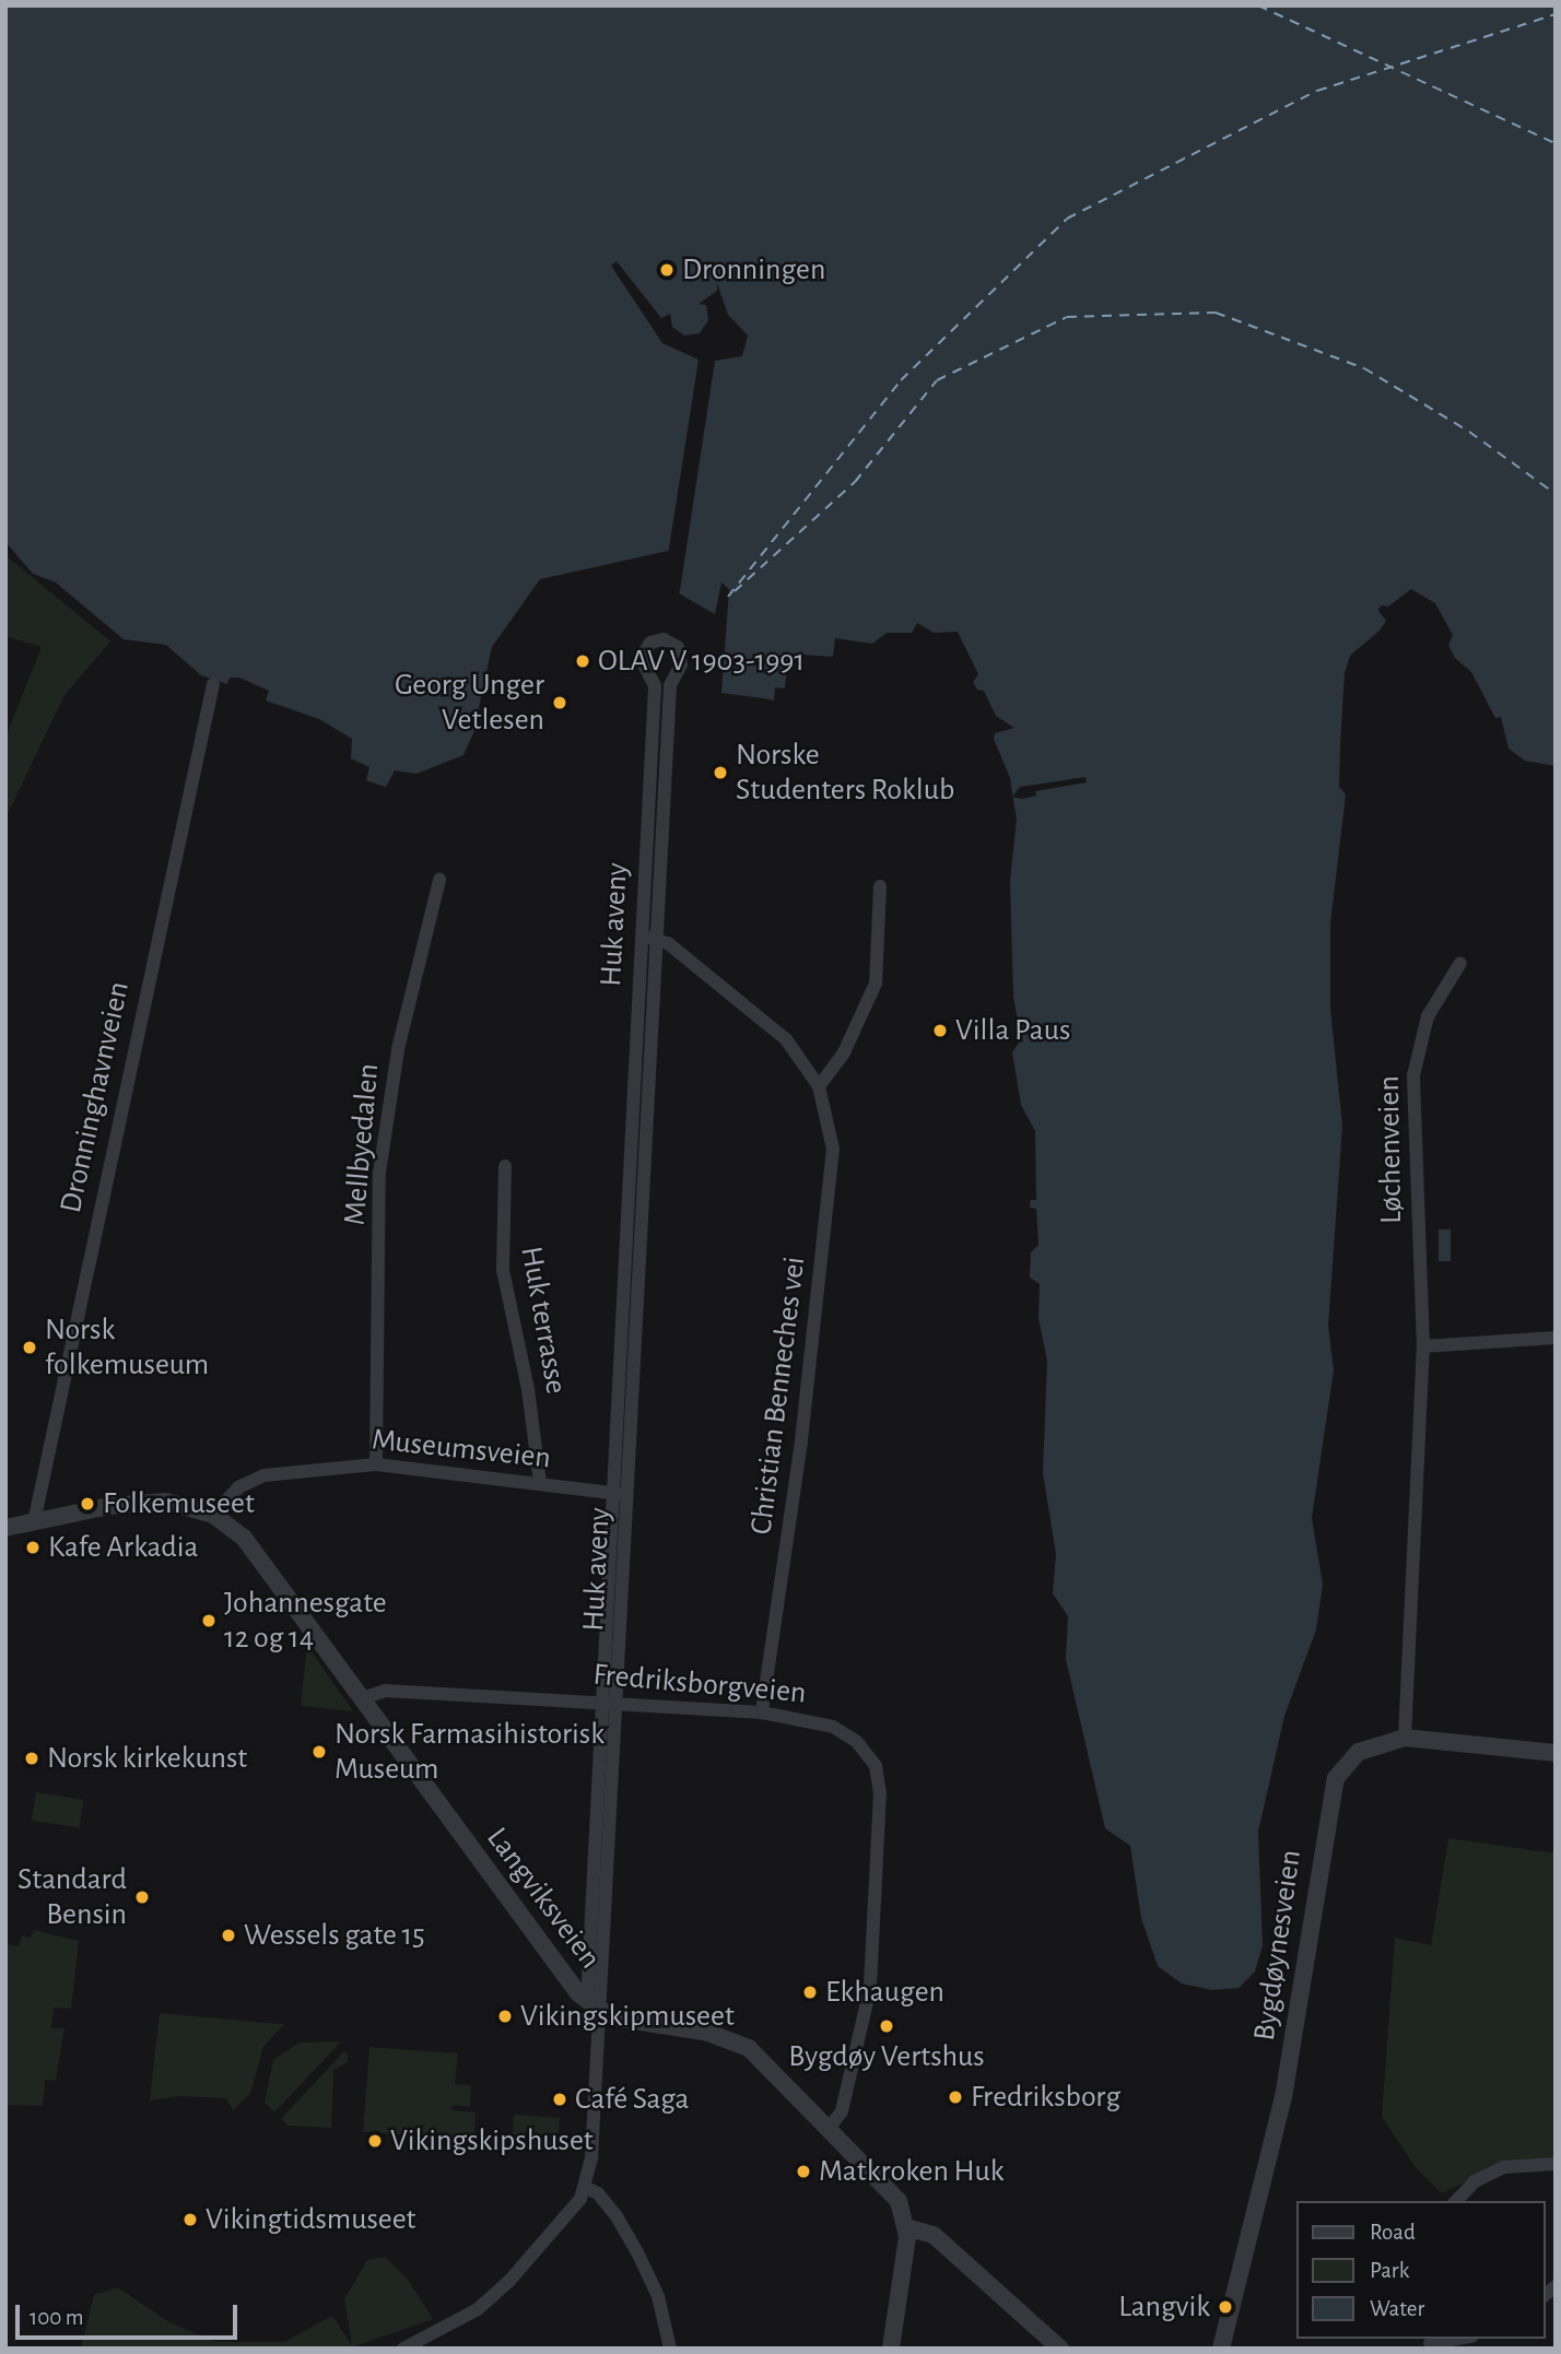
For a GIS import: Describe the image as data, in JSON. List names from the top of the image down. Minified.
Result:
{"streets":{"street":["Huk aveny","Dronninghavnveien","Mellbyedalen","Løchenveien","Huk terrasse","Christian Benneches vei","Museumsveien","Fredriksborgveien","Langviksveien","Bygdøynesveien"]},"crossings":[["Huk aveny","Christian Benneches vei"],["Huk aveny","Museumsveien"],["Huk aveny","Fredriksborgveien"],["Huk aveny","Langviksveien"],["Dronninghavnveien","Langviksveien"],["Mellbyedalen","Museumsveien"],["Løchenveien","Bygdøynesveien"],["Huk terrasse","Museumsveien"],["Christian Benneches vei","Fredriksborgveien"],["Museumsveien","Langviksveien"],["Fredriksborgveien","Langviksveien"]],"places":["Dronningen","OLAV V 1903-1991","Georg Unger Vetlesen","Norske Studenters Roklub","Villa Paus","Norsk folkemuseum","Folkemuseet","Kafe Arkadia","Johannesgate 12 og 14","Norsk Farmasihistorisk Museum","Norsk kirkekunst","Standard Bensin","Wessels gate 15","Ekhaugen","Vikingskipmuseet","Bygdøy Vertshus","Fredriksborg","Café Saga","Vikingskipshuset","Matkroken Huk","Vikingtidsmuseet","Langvik"],"legend":["Road","Park","Water"],"scale_bar":"100 m"}
